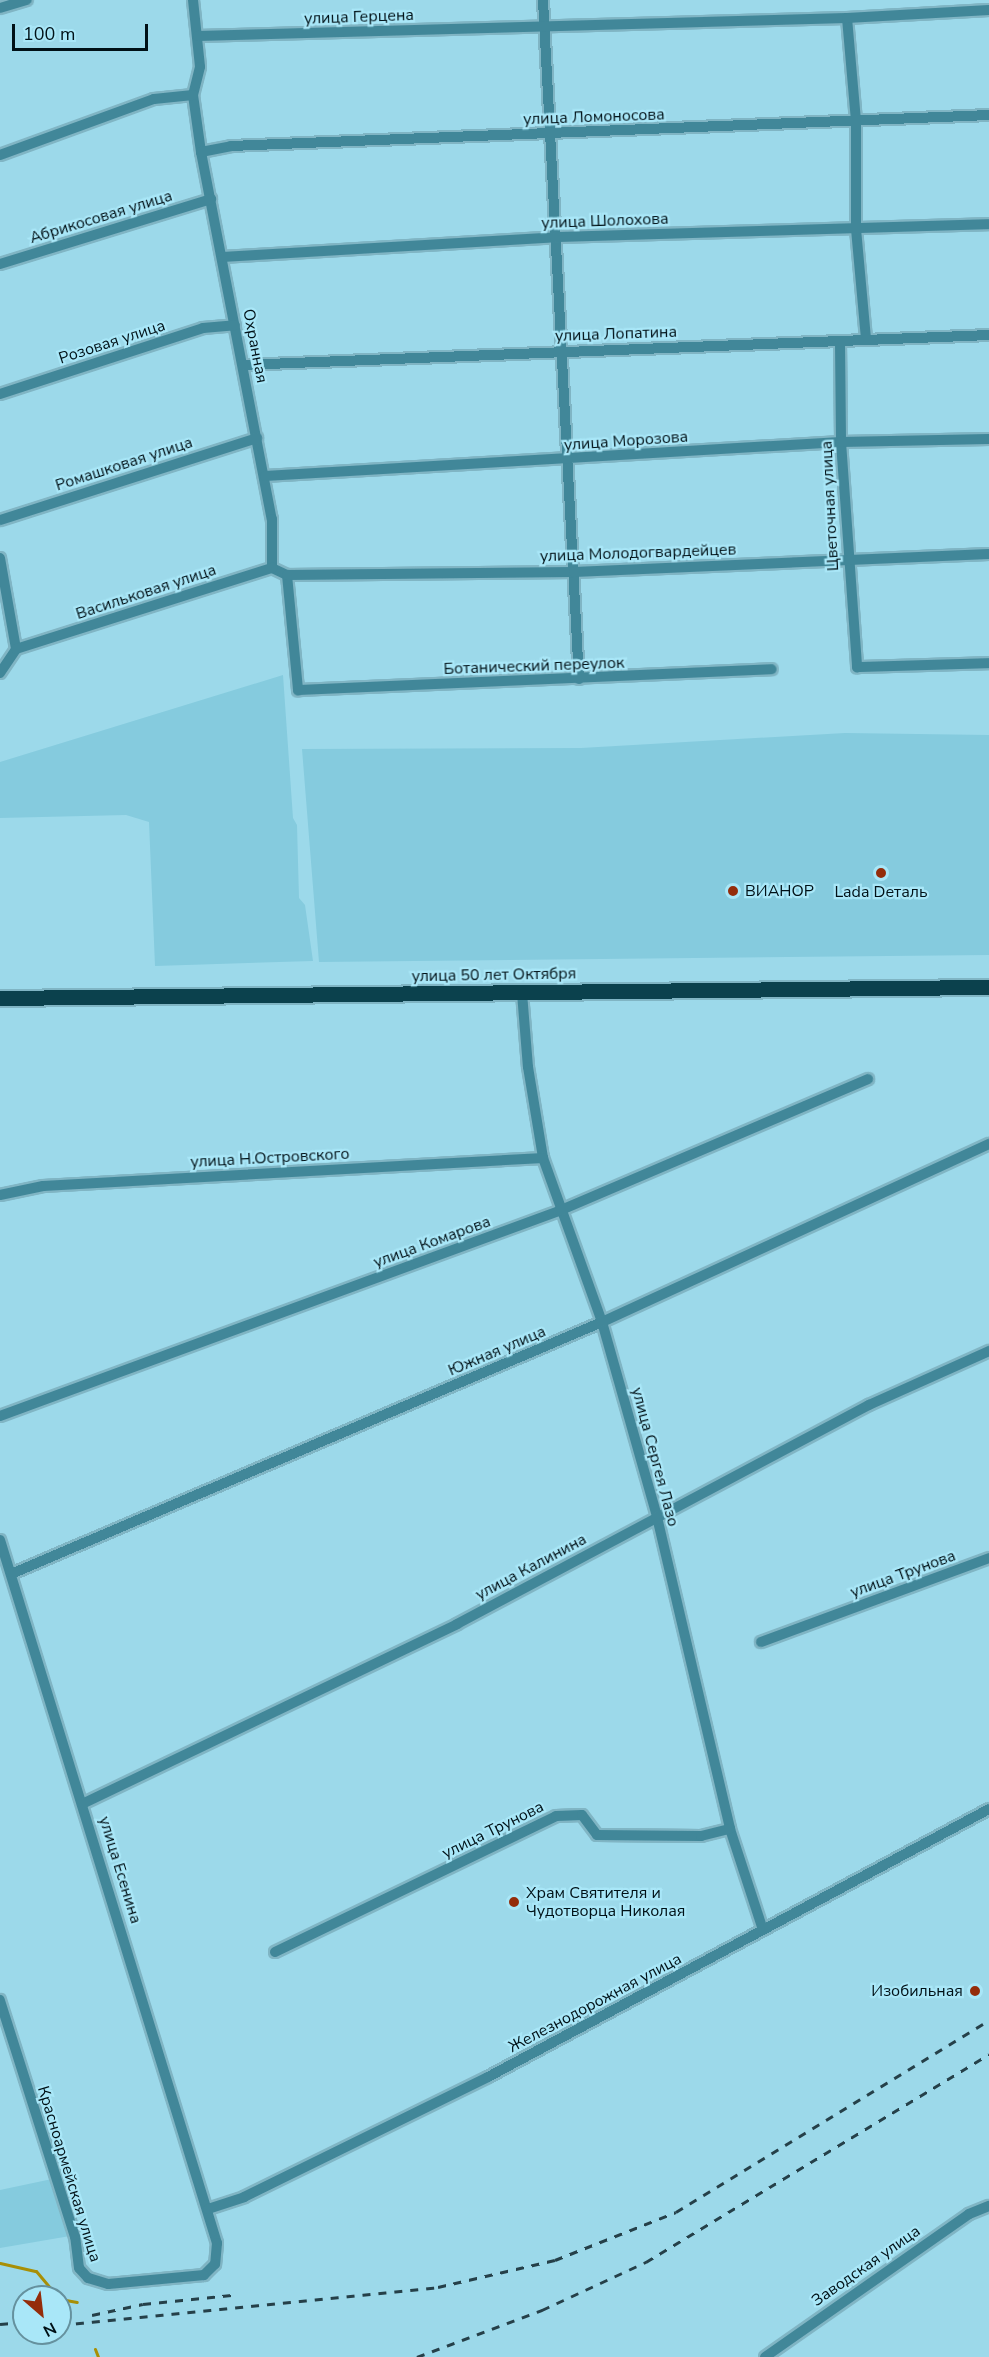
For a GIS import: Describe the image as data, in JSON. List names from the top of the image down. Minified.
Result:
{"streets":{"main road":["улица 50 лет Октября"],"street":["улица Герцена","улица Ломоносова","Абрикосовая улица","улица Шолохова","улица Лопатина","Розовая улица","Охранная","улица Морозова","Ромашковая улица","Цветочная улица","улица Молодогвардейцев","Васильковая улица","Ботанический переулок","улица Н.Островского","улица Комарова","Южная улица","улица Сергея Лазо","улица Калинина","улица Трунова","улица Есенина","Железнодорожная улица","Красноармейская улица","Заводская улица"]},"crossings":[["улица Герцена","Охранная"],["улица Ломоносова","Охранная"],["Абрикосовая улица","Охранная"],["улица Шолохова","Охранная"],["улица Лопатина","Охранная"],["улица Лопатина","Цветочная улица"],["Розовая улица","Охранная"],["Охранная","улица Морозова"],["Охранная","Ромашковая улица"],["Охранная","Васильковая улица"],["улица Морозова","Цветочная улица"],["Цветочная улица","улица Молодогвардейцев"],["улица Молодогвардейцев","Ботанический переулок"],["улица 50 лет Октября","улица Сергея Лазо"],["улица Н.Островского","улица Сергея Лазо"],["улица Комарова","улица Сергея Лазо"],["Южная улица","улица Сергея Лазо"],["Южная улица","улица Есенина"],["улица Сергея Лазо","улица Калинина"],["улица Сергея Лазо","улица Трунова"],["улица Сергея Лазо","Железнодорожная улица"],["улица Калинина","улица Есенина"],["улица Есенина","Железнодорожная улица"],["улица Есенина","Красноармейская улица"],["Железнодорожная улица","Красноармейская улица"]],"places":["Lada Dеталь","ВИАНОР","Храм Святителя и Чудотворца Николая","Изобильная"],"scale_bar":"100 m","north":"bottom right"}
